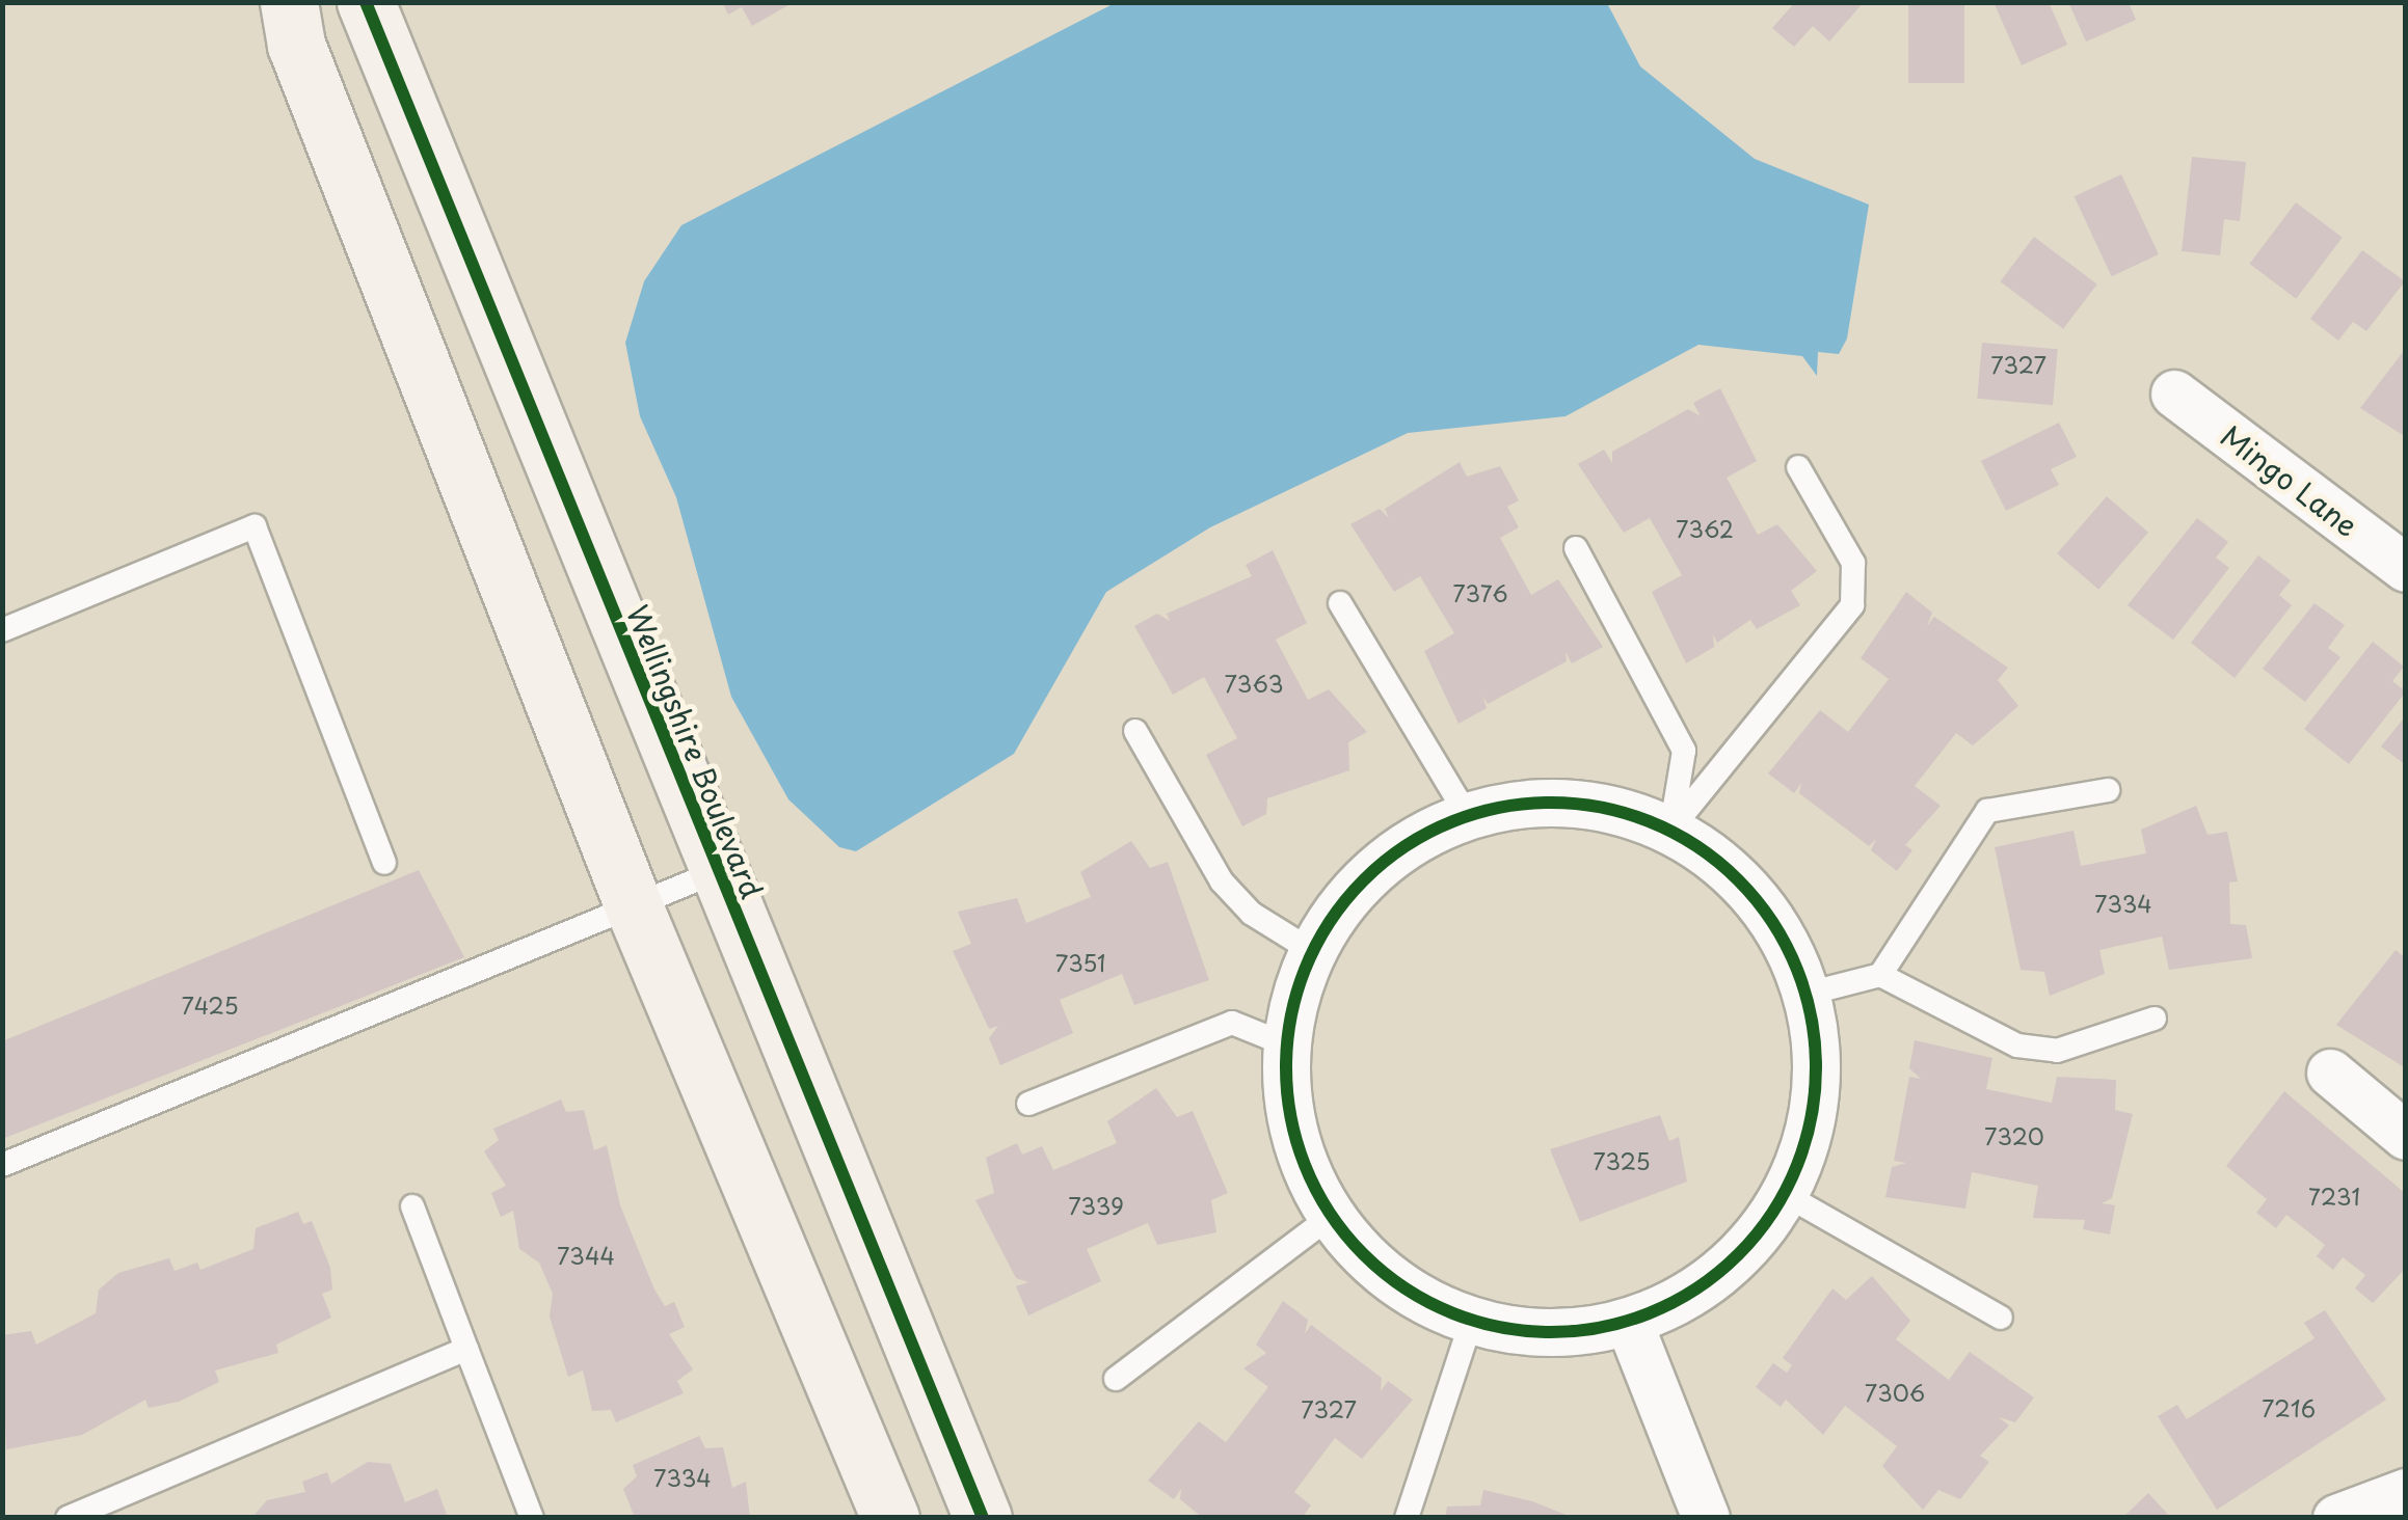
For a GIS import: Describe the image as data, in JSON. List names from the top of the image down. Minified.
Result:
{"streets":{"street":["Mingo Lane","Wellingshire Boulevard"]},"house_numbers":["7327","7362","7376","7363","7334","7351","7425","7320","7325","7231","7339","7344","7306","7216","7327","7334"]}
